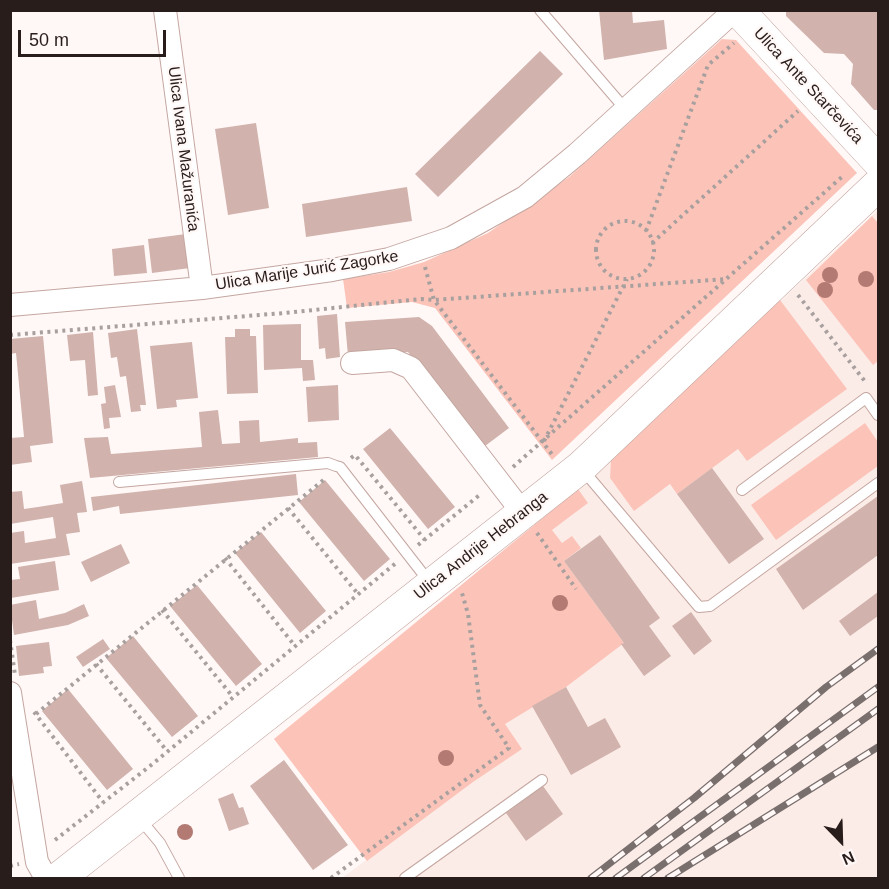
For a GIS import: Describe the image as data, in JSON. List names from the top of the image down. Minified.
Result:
{"streets":{"main road":["Ulica Ante Starčevića","Ulica Andrije Hebranga"],"street":["Ulica Ivana Mažuranića","Ulica Marije Jurić Zagorke"]},"crossings":[["Ulica Ante Starčevića","Ulica Marije Jurić Zagorke"],["Ulica Ivana Mažuranića","Ulica Marije Jurić Zagorke"]],"scale_bar":"50 m","north":"bottom right"}
